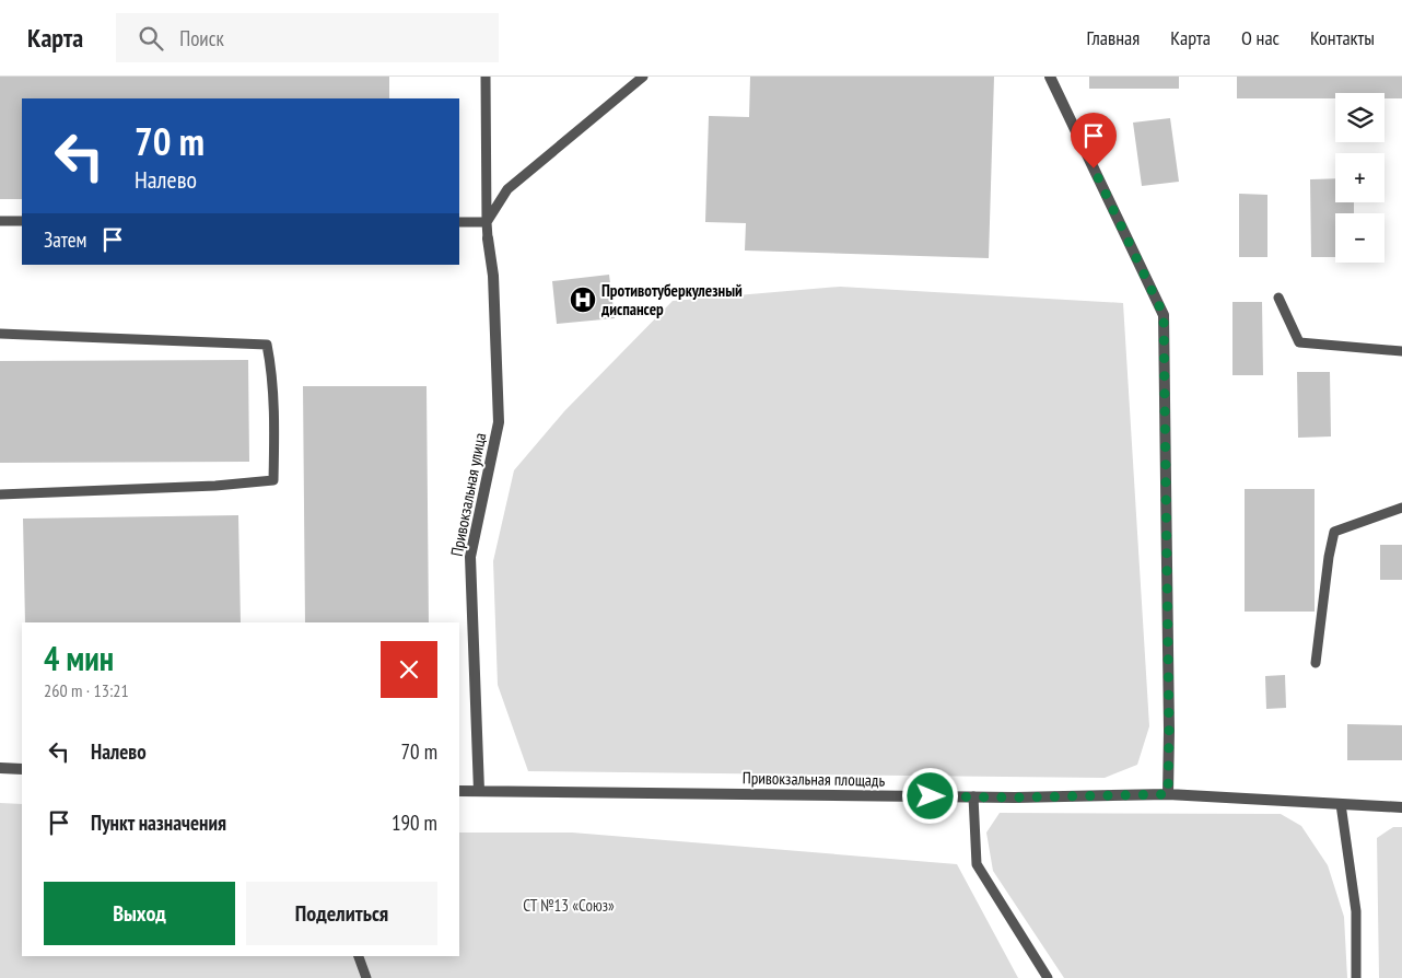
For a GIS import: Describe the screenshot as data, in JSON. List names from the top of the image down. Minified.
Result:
{"streets":{"street":["Привокзальная улица","Привокзальная площадь"]},"crossings":[["Привокзальная улица","Привокзальная площадь"]],"parks":["СТ №13 «Союз»"],"places":{"hospital":["Противотуберкулезный диспансер"]},"page":{"header":"Карта","search":"Поиск","nav":["Главная","Карта","О нас","Контакты"],"map_buttons":["+","−"],"turn":["70 m","Налево"],"then":"Затем","heading":["4 мин","260 m · 13:21"],"list":[{"name":"Налево","value":"70 m"},{"name":"Пункт назначения","value":"190 m"}],"buttons":["Выход","Поделиться"]}}
